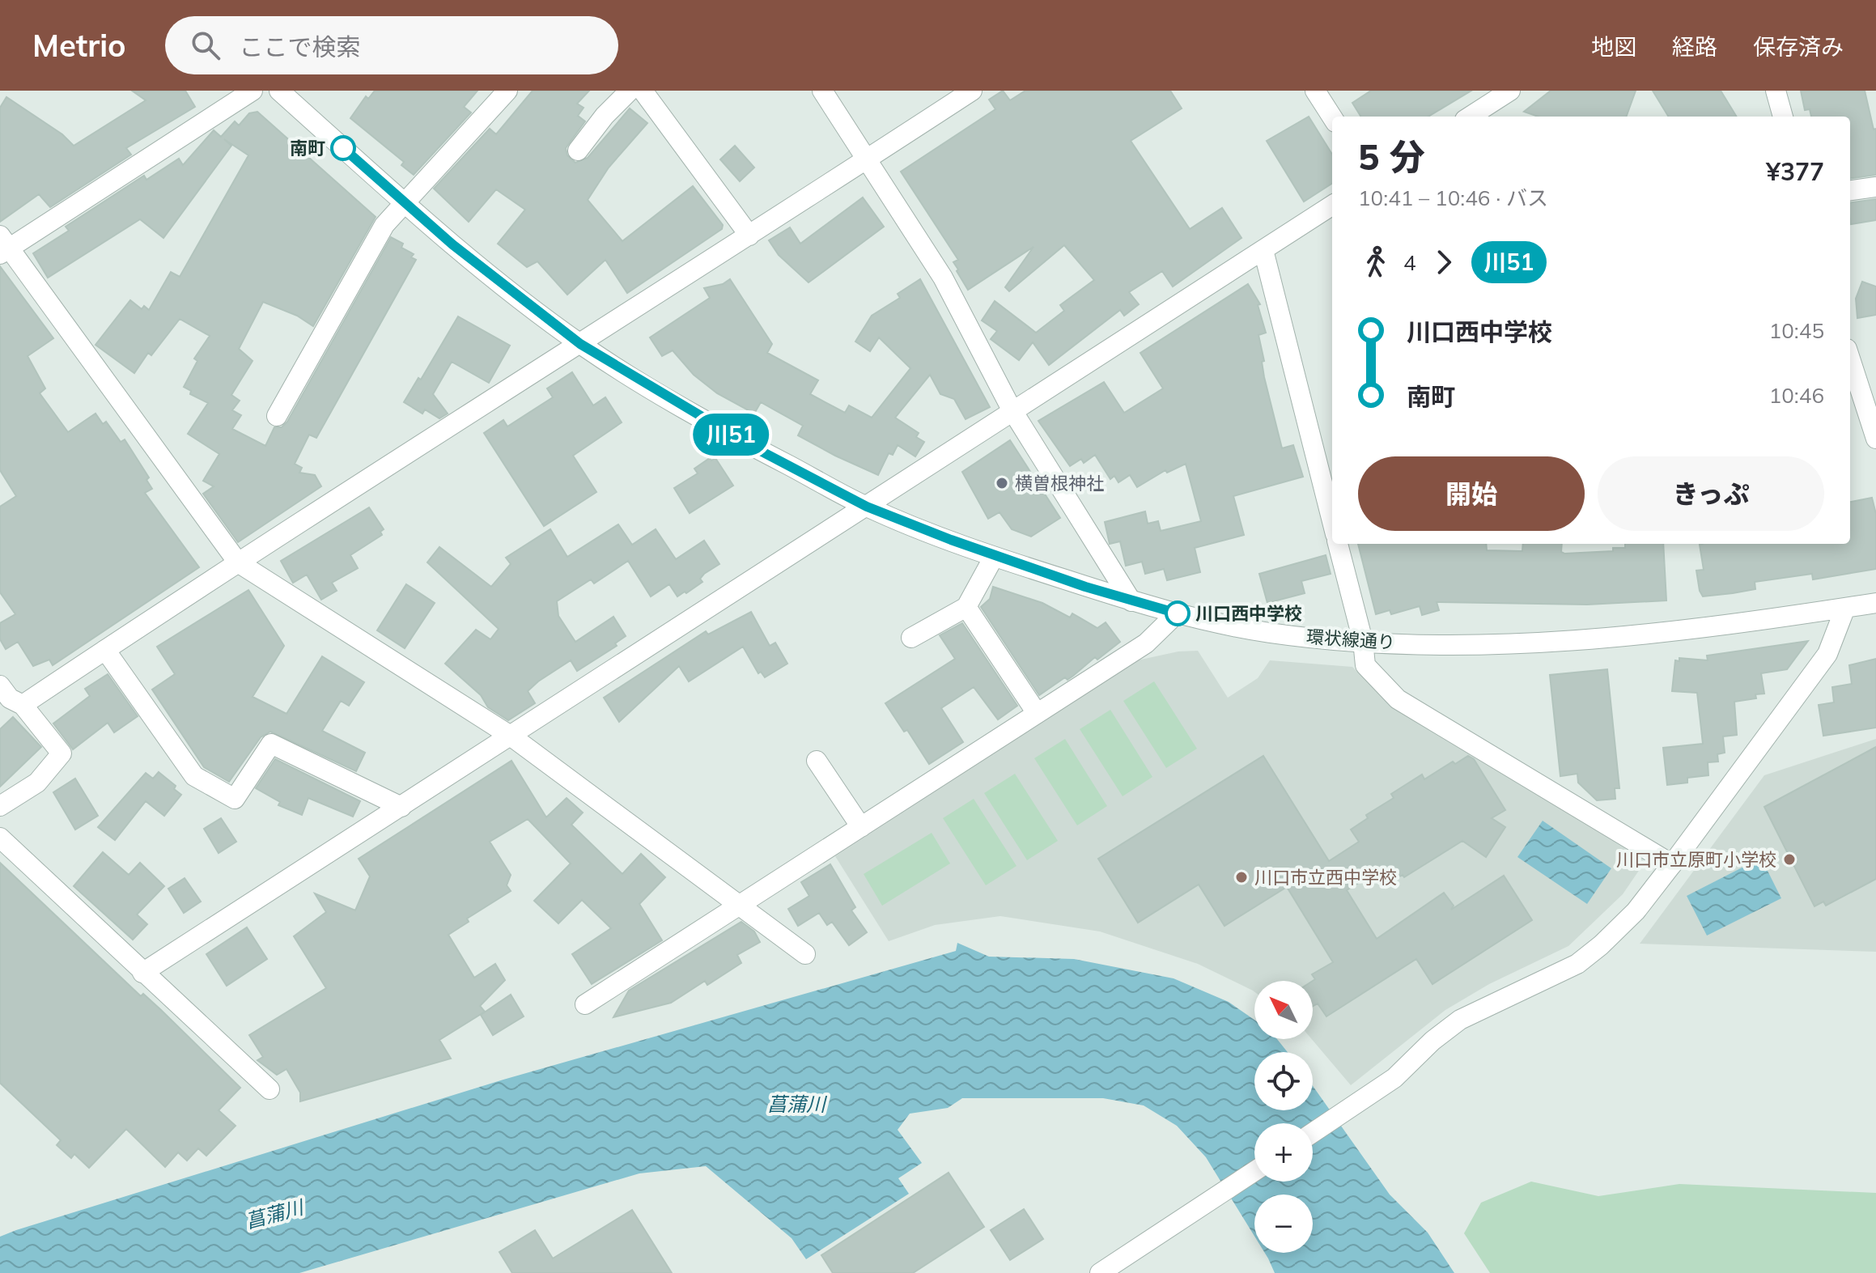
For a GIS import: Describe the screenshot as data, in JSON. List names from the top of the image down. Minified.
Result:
{"streets":{"street":["環状線通り"]},"water":["菖蒲川"],"places":["南町","横曽根神社","川口西中学校","川口市立原町小学校","川口市立西中学校"],"lines":["bus line 川51"],"north":"top left","page":{"header":"Metrio","search":"ここで検索","nav":["地図","経路","保存済み"],"on_map":"川51","heading":["5 分","10:41 – 10:46 · バス","¥377"],"legs":["4","川51"],"list":[{"name":"川口西中学校","value":"10:45"},{"name":"南町","value":"10:46"}],"buttons":["開始","きっぷ"],"map_buttons":["+","−"]}}
